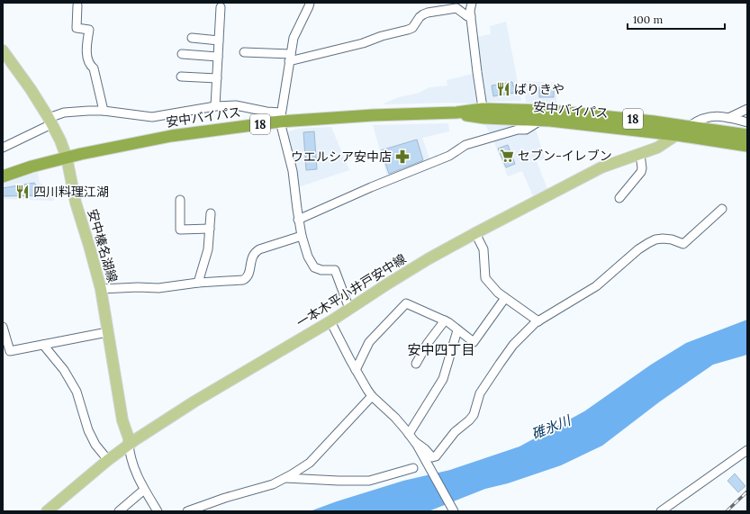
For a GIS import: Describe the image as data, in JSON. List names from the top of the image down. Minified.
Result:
{"streets":{"highway":["安中バイパス","18"],"main road":["安中榛名湖線","一本木平小井戸安中線"]},"crossings":[["安中バイパス","安中榛名湖線"],["安中バイパス","一本木平小井戸安中線"],["安中榛名湖線","一本木平小井戸安中線"]],"districts":["安中四丁目"],"water":["碓氷川"],"places":{"restaurant":["ばりきや","四川料理江湖"],"supermarket":["セブン-イレブン"],"pharmacy":["ウエルシア安中店"]},"scale_bar":"100 m"}
